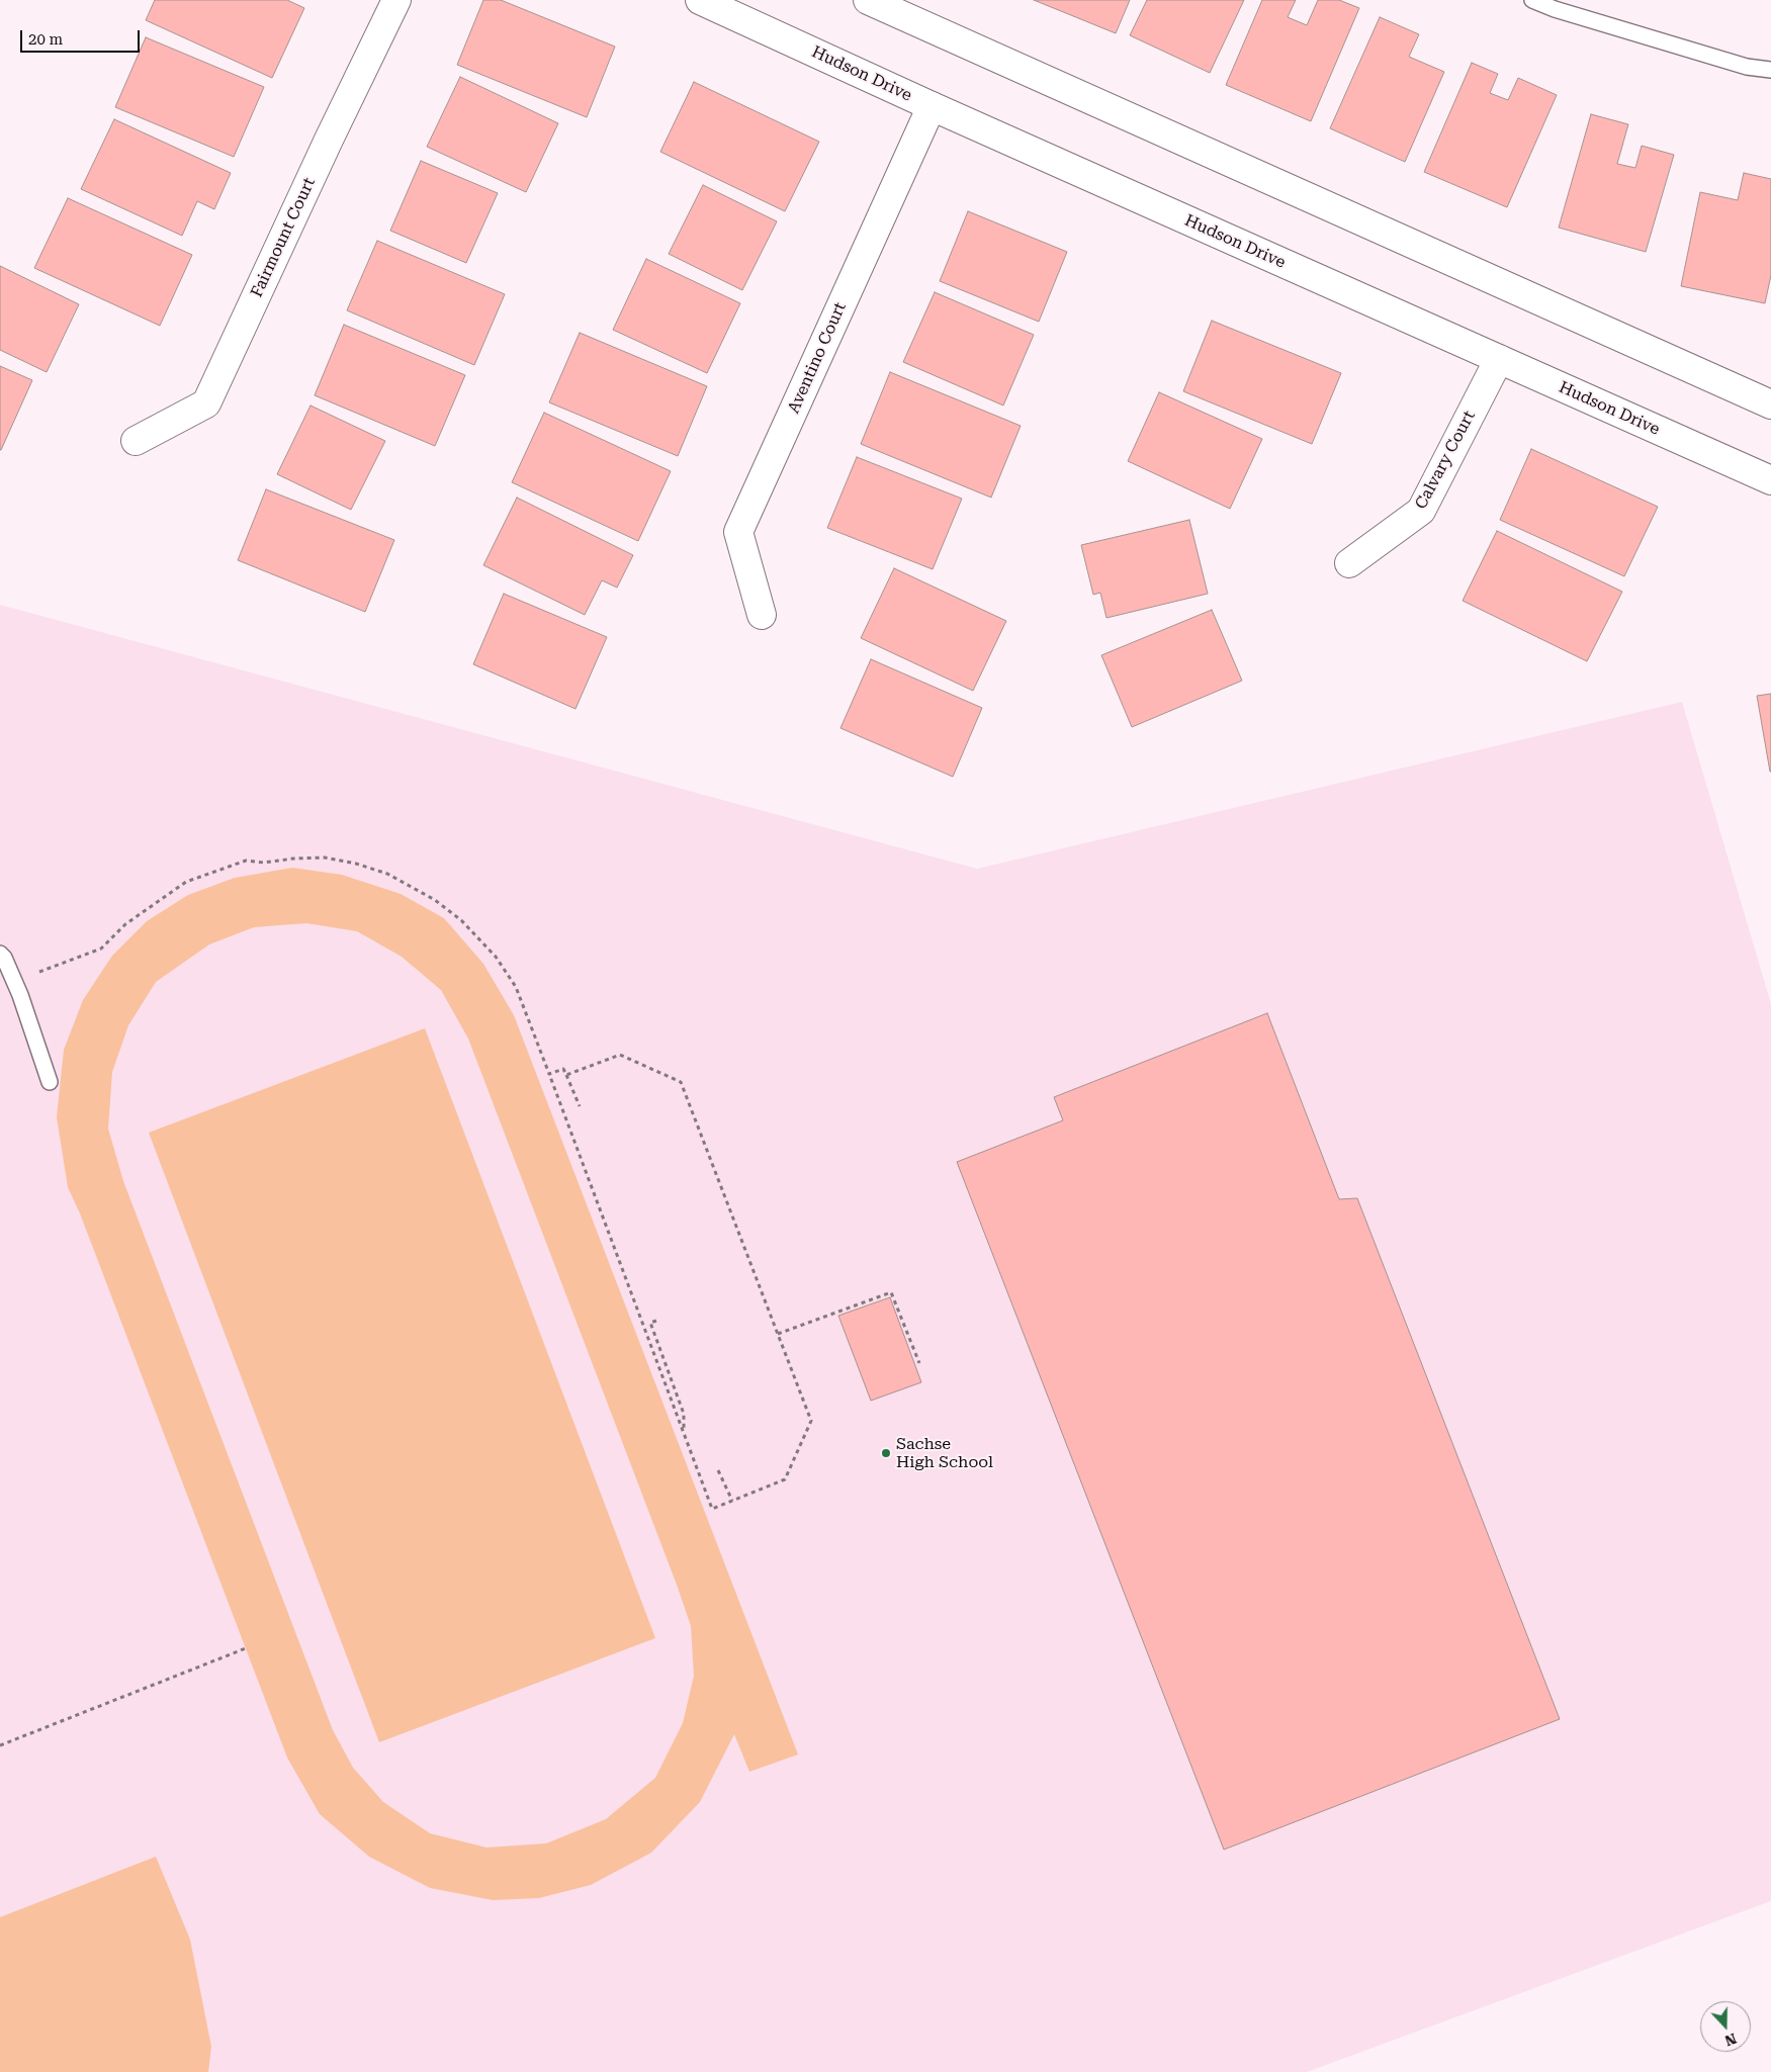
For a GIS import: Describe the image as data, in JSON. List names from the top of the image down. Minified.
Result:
{"streets":{"street":["Hudson Drive","Fairmount Court","Aventino Court","Calvary Court"]},"crossings":[["Hudson Drive","Aventino Court"],["Hudson Drive","Calvary Court"]],"places":["Sachse High School"],"scale_bar":"20 m","north":"bottom"}
